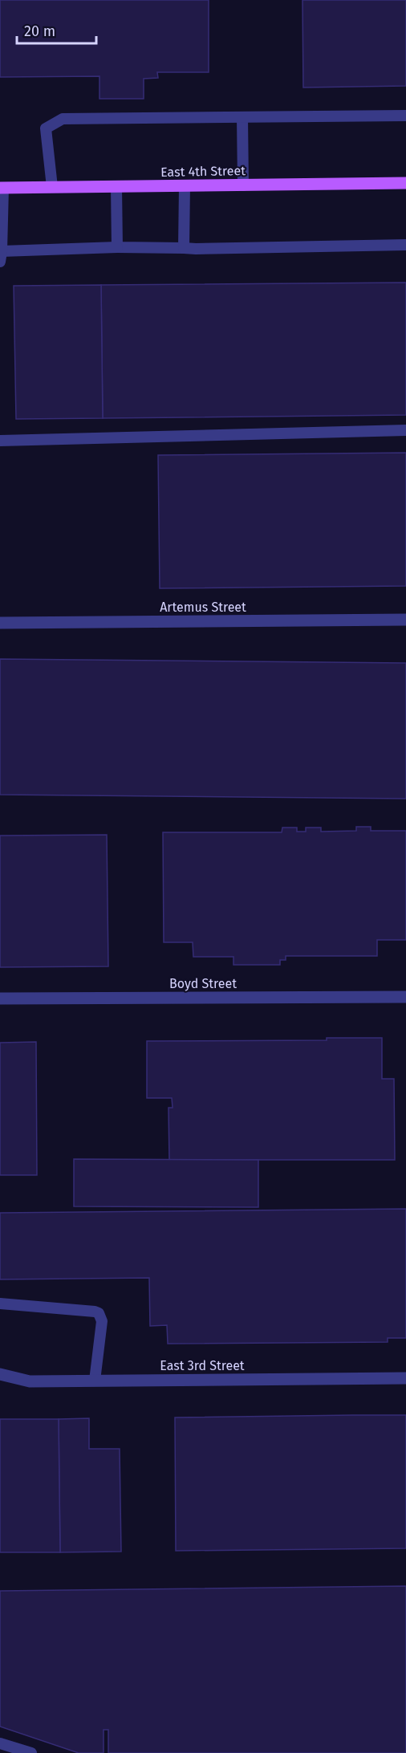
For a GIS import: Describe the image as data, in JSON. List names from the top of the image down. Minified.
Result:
{"streets":{"main road":["East 4th Street"],"street":["Artemus Street","Boyd Street","East 3rd Street"]},"scale_bar":"20 m"}
